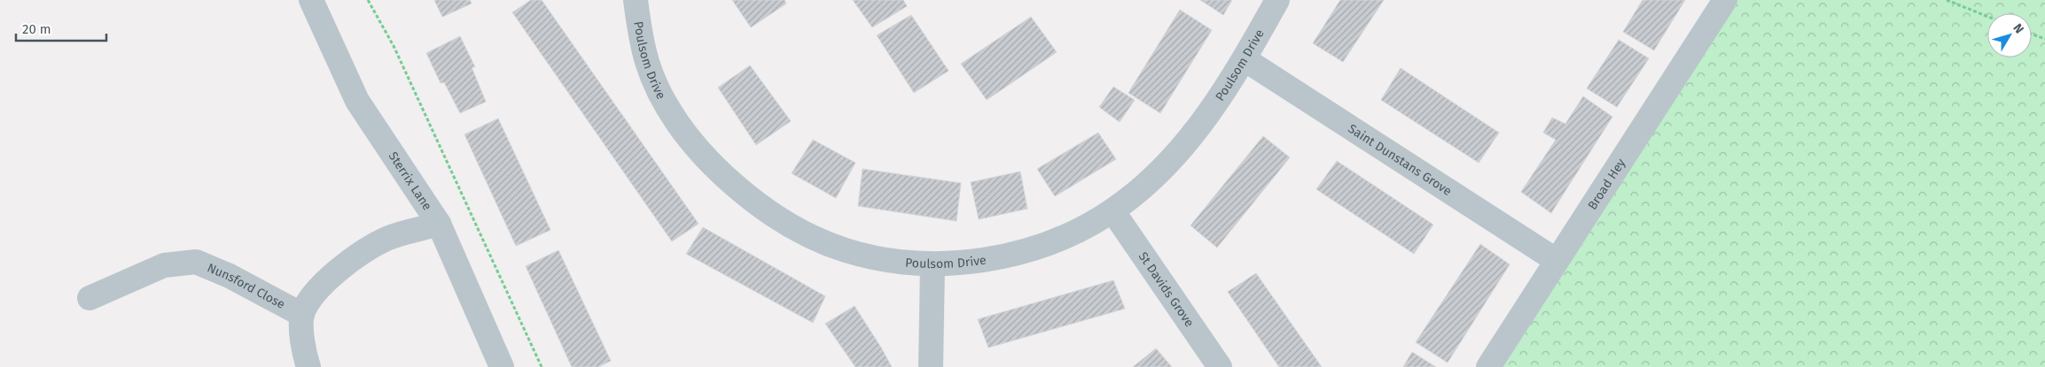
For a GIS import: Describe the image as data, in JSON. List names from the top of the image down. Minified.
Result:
{"streets":{"street":["Poulsom Drive","Saint Dunstans Grove","Sterrix Lane","Broad Hey","Nunsford Close","St Davids Grove"]},"crossings":[["Poulsom Drive","Saint Dunstans Grove"],["Poulsom Drive","St Davids Grove"],["Saint Dunstans Grove","Broad Hey"]],"scale_bar":"20 m","north":"top right"}
